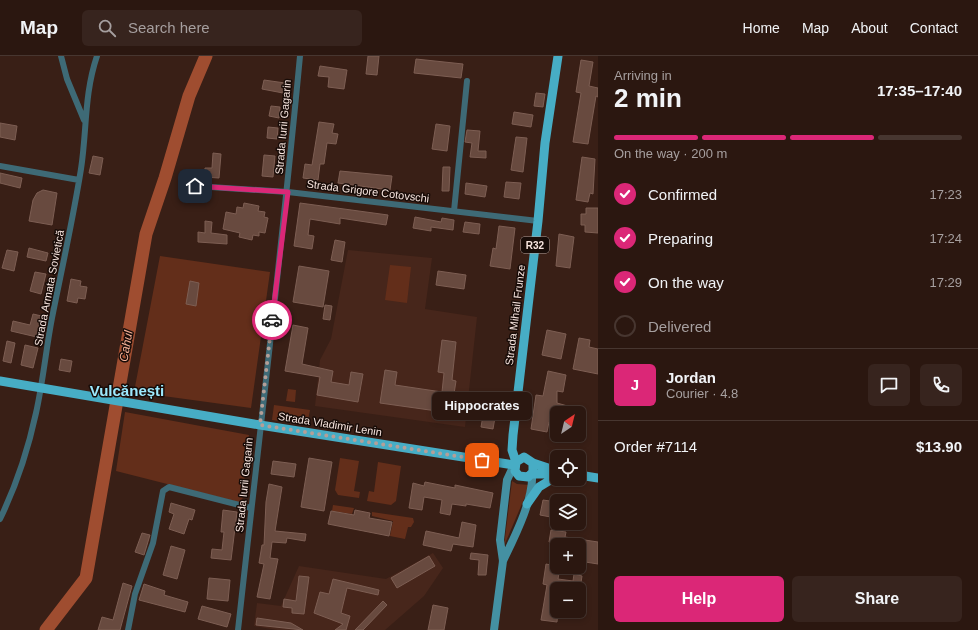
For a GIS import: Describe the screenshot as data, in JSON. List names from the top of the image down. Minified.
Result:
{"streets":{"main road":["R32","Strada Mihail Frunze","Strada Vladimir Lenin"],"street":["Strada Iurii Gagarin","Strada Grigore Cotovschi","Strada Armata Sovietică"]},"crossings":[["Strada Iurii Gagarin","Strada Grigore Cotovschi"],["Strada Iurii Gagarin","Strada Vladimir Lenin"],["Strada Grigore Cotovschi","Strada Mihail Frunze"],["Strada Armata Sovietică","Strada Vladimir Lenin"],["Strada Mihail Frunze","Strada Vladimir Lenin"]],"districts":["Vulcănești"],"water":["Cahul"],"places":["Hippocrates"],"north":"top right","page":{"header":"Map","search":"Search here","nav":["Home","Map","About","Contact"],"heading":["2 min","Arriving in","17:35–17:40"],"panel":["Jordan","Courier · 4.8","Order #7114","$13.90"],"bar":"On the way · 200 m","list":[["Confirmed","17:23"],["Preparing","17:24"],["On the way","17:29"],"Delivered"],"round":"J","bubble":"Hippocrates","map_buttons":["+","−"],"buttons":["Help","Share"]}}
